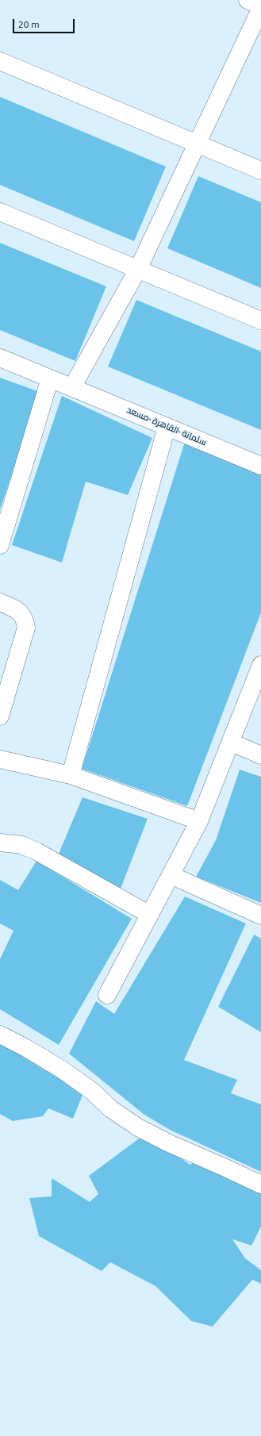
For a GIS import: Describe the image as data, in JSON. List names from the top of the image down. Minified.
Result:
{"streets":{"street":["سلمانة -القاهرة -مسعد"]},"scale_bar":"20 m"}
